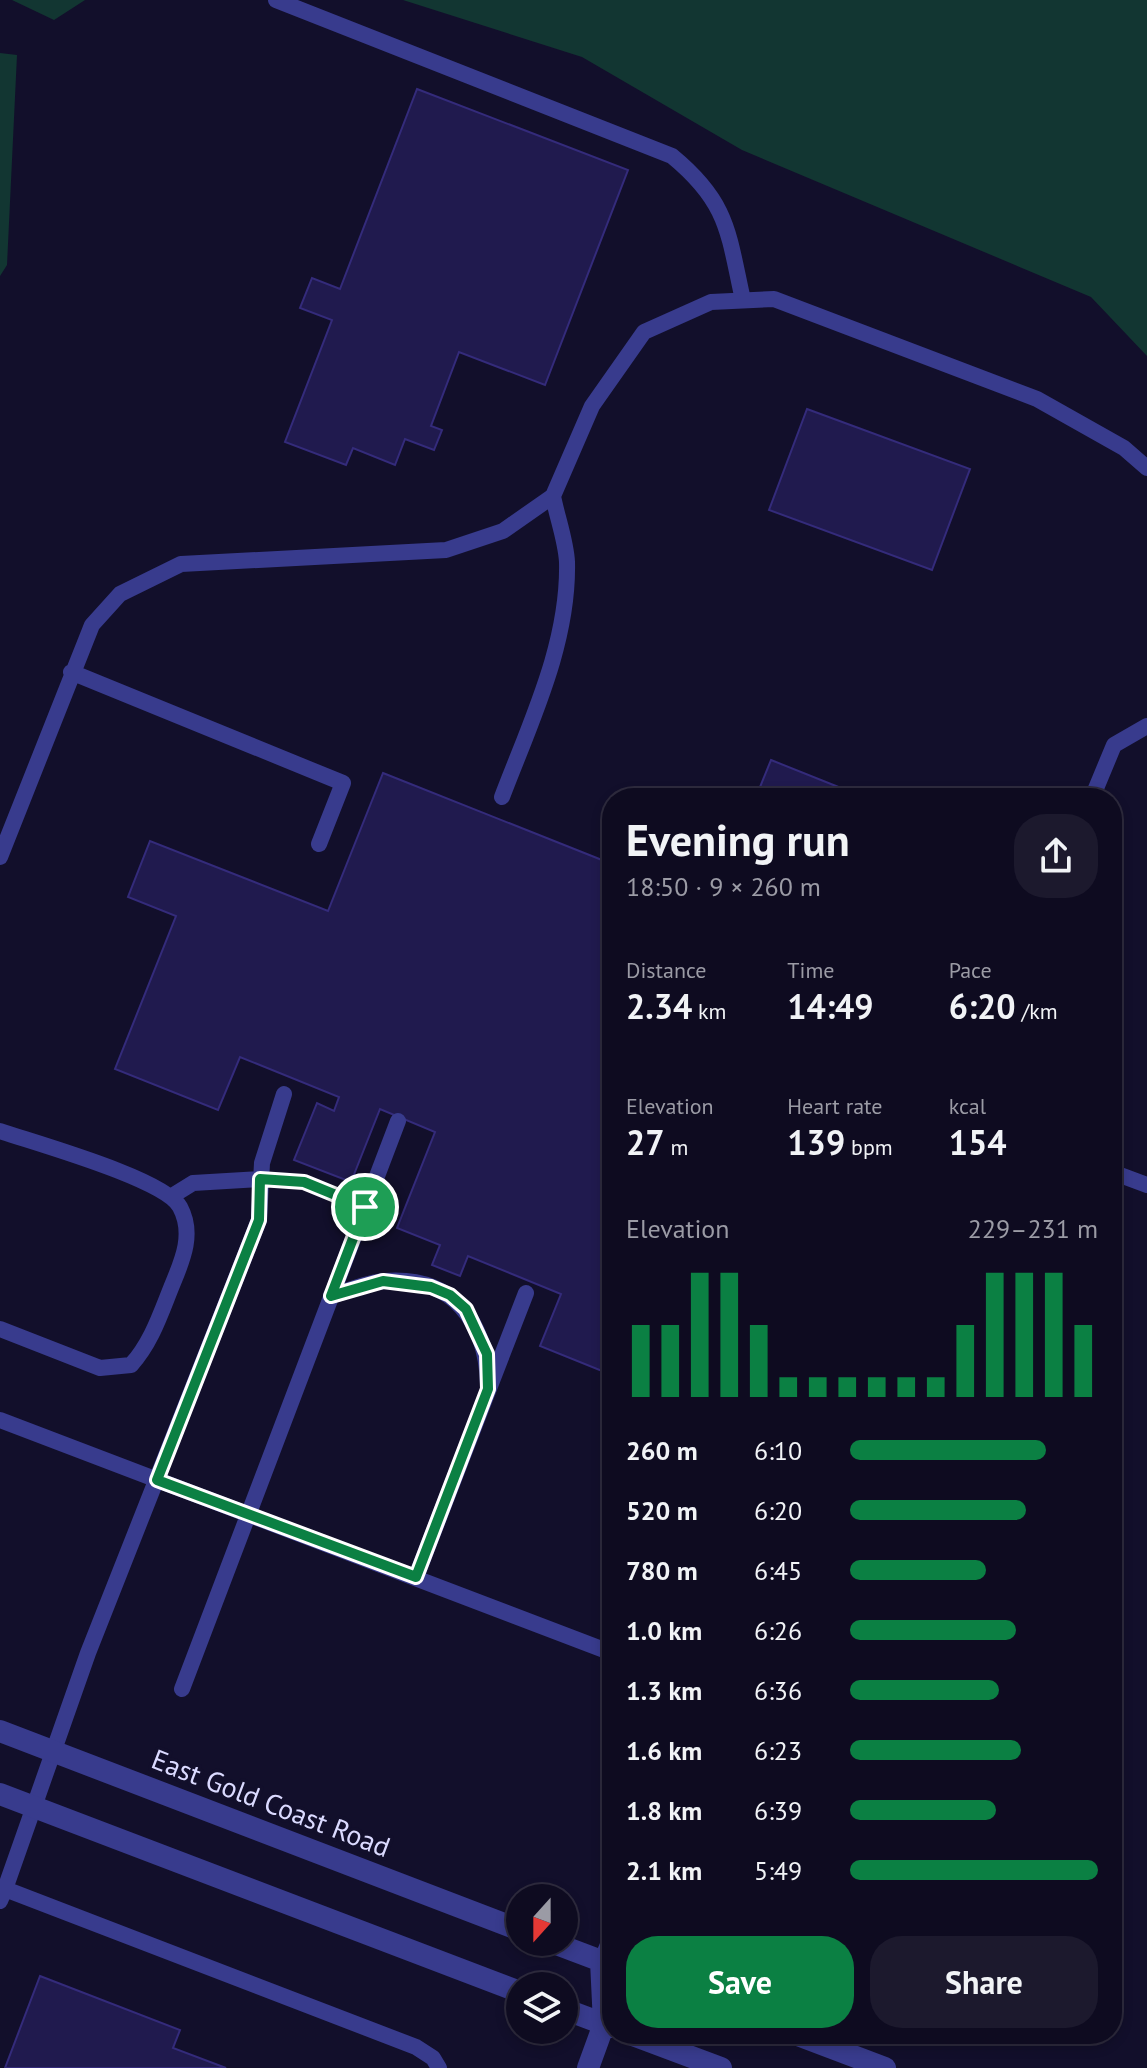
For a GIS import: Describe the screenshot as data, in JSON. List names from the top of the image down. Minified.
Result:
{"streets":{"street":["East Gold Coast Road"]},"north":"bottom","page":{"heading":["Evening run","18:50 · 9 × 260 m"],"stats":[["Distance","2.34 km"],["Time","14:49"],["Pace","6:20 /km"],["Elevation","27 m"],["Heart rate","139 bpm"],["kcal","154"]],"chart":["Elevation","229–231 m"],"list":[{"name":"260 m","note":"6:10"},{"name":"520 m","note":"6:20"},{"name":"780 m","note":"6:45"},{"name":"1.0 km","note":"6:26"},{"name":"1.3 km","note":"6:36"},{"name":"1.6 km","note":"6:23"},{"name":"1.8 km","note":"6:39"},{"name":"2.1 km","note":"5:49"}],"buttons":["Save","Share"]}}
